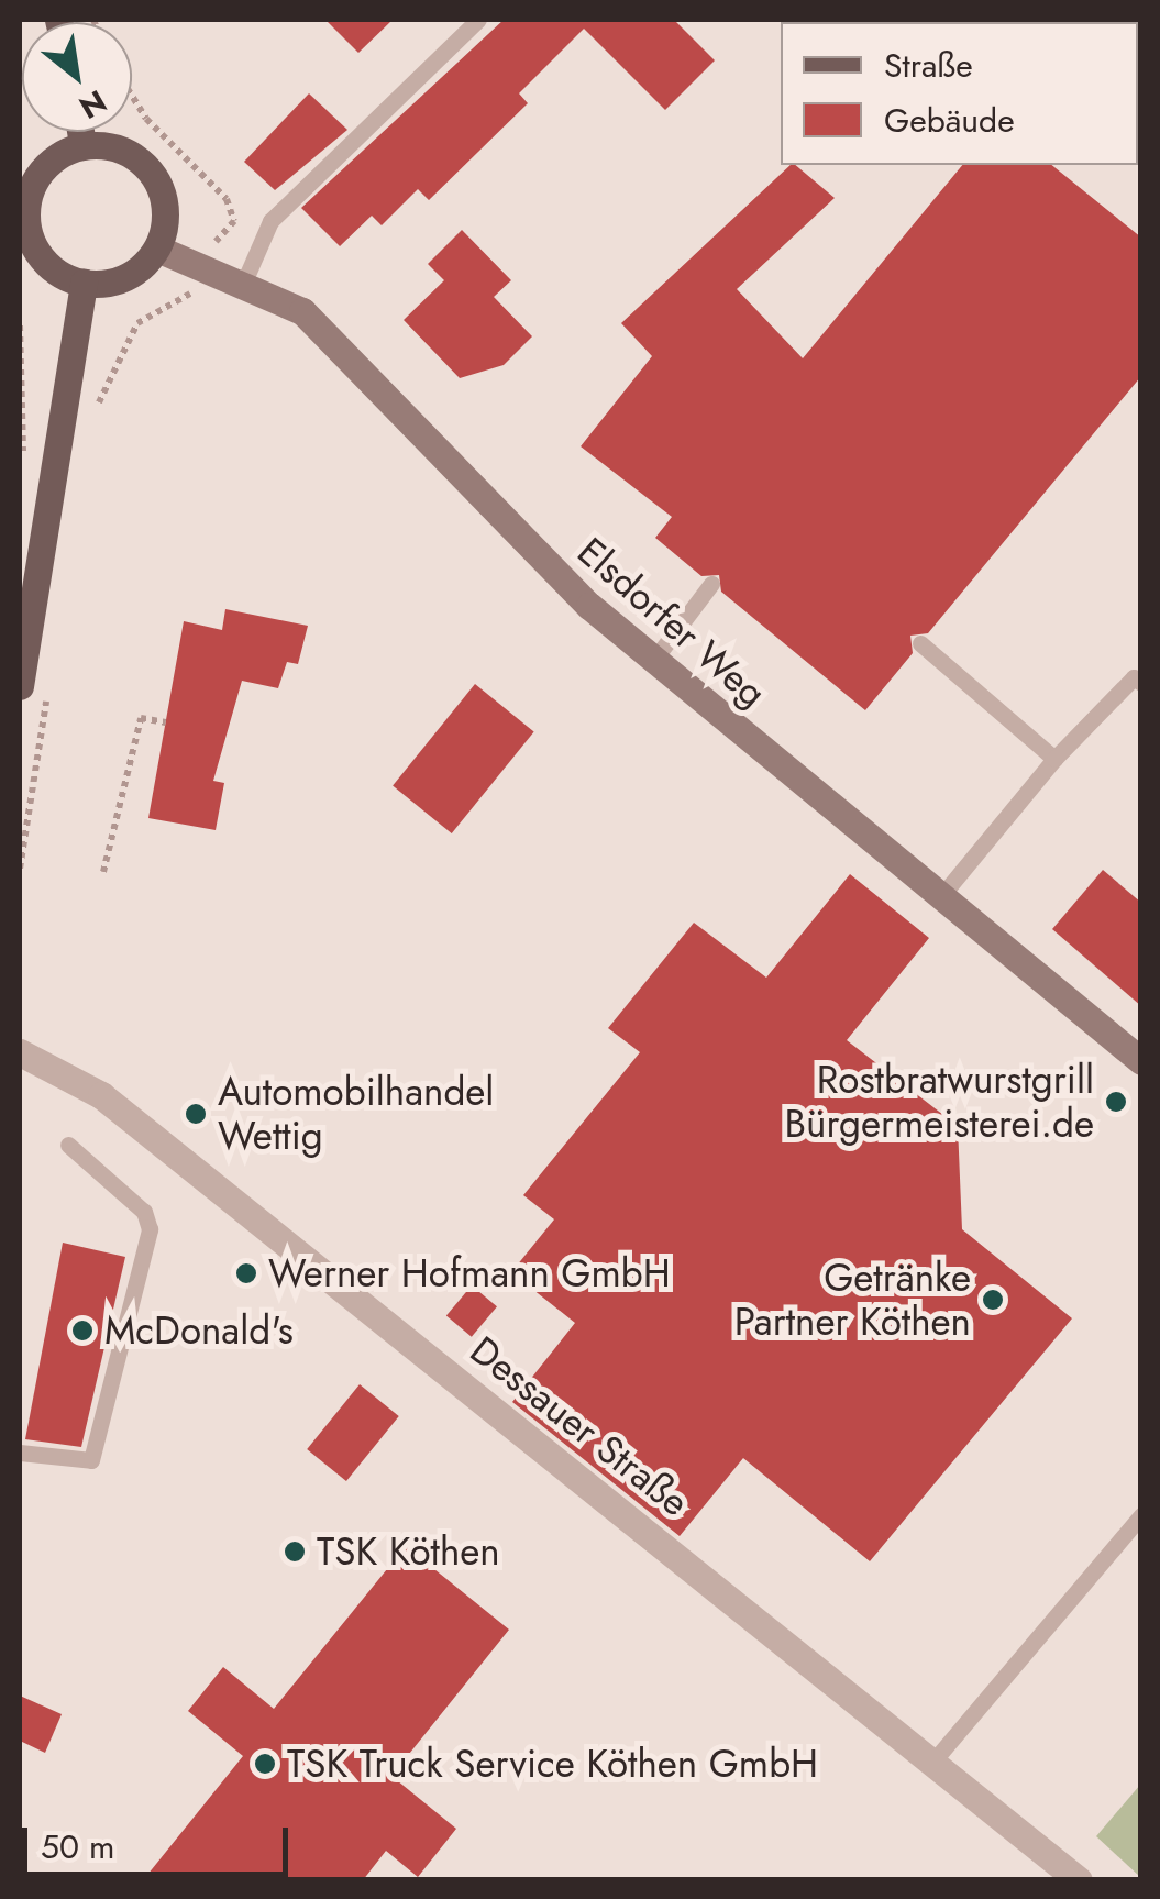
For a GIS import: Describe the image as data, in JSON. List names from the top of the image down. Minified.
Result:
{"streets":{"street":["Elsdorfer Weg","Dessauer Straße"]},"places":["Rostbratwurstgrill Bürgermeisterei.de","Automobilhandel Wettig","Werner Hofmann GmbH","Getränke Partner Köthen","McDonald's","TSK Köthen","TSK Truck Service Köthen GmbH"],"legend":["Straße","Gebäude"],"scale_bar":"50 m","north":"bottom right"}
